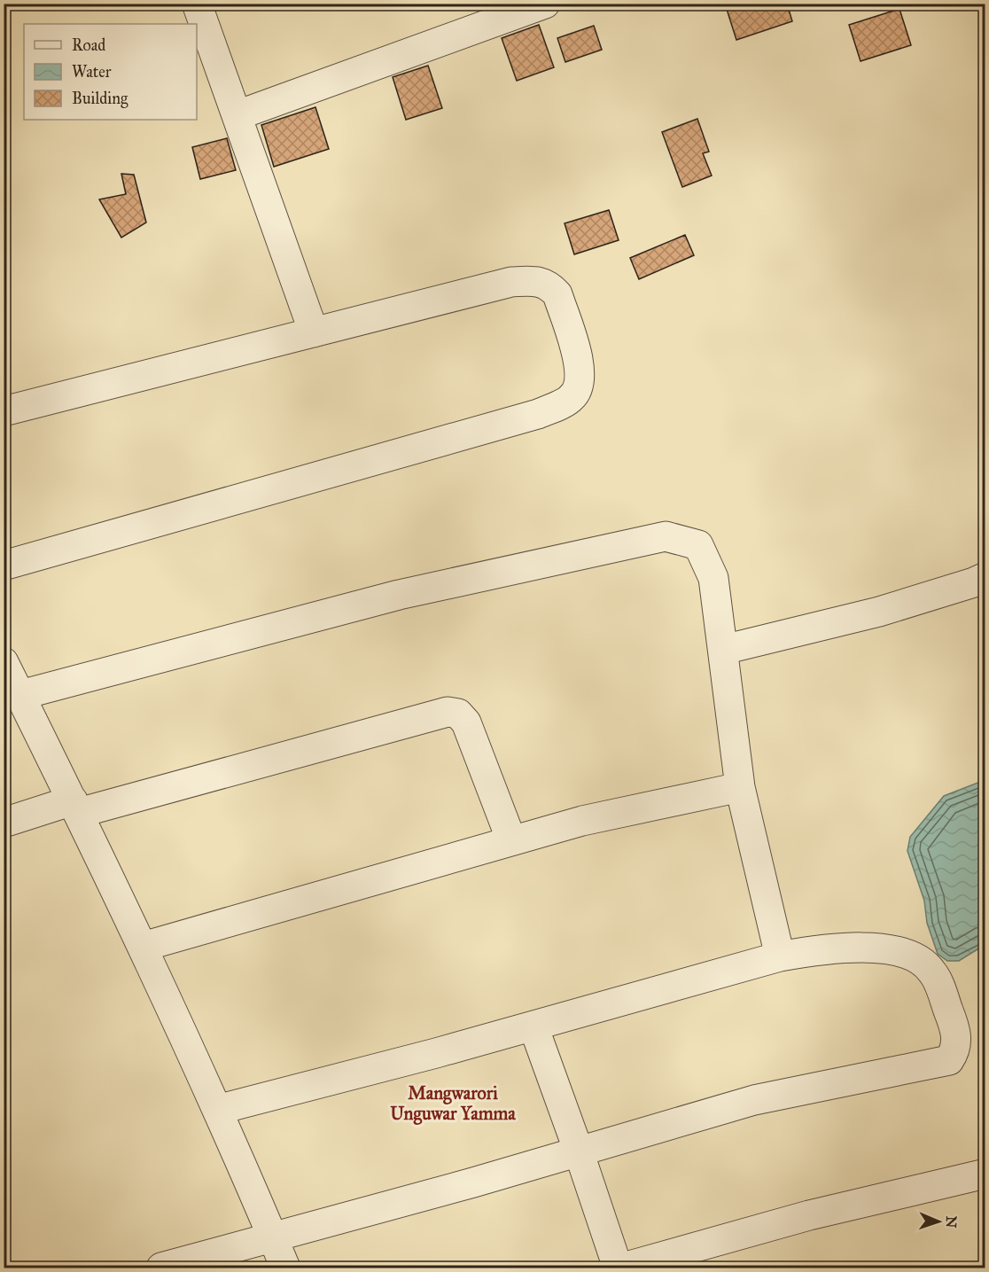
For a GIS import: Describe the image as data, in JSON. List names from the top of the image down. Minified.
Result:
{"districts":["Mangwarori Unguwar Yamma"],"legend":["Road","Water","Building"],"north":"right"}
